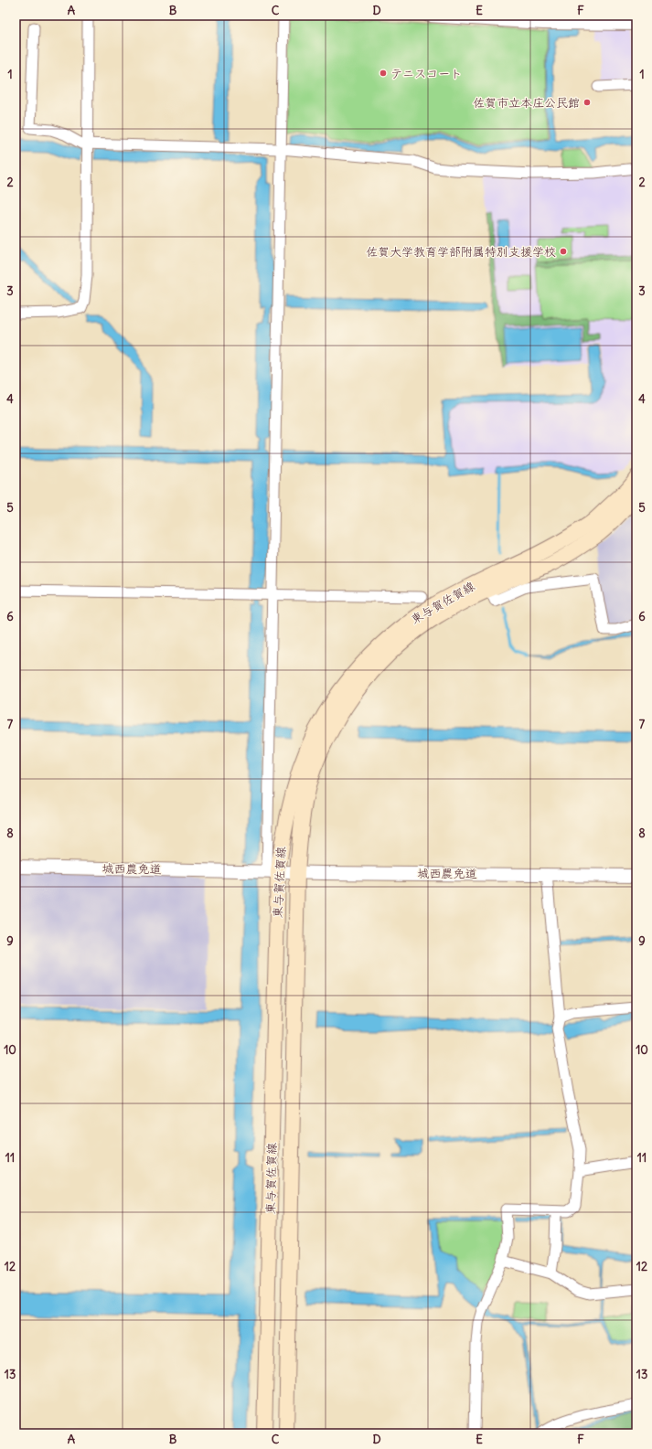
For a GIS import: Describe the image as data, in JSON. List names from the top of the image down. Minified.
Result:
{"streets":{"main road":["東与賀佐賀線"],"street":["城西農免道"]},"crossings":[["東与賀佐賀線","城西農免道"]],"places":["テニスコート","佐賀市立本庄公民館","佐賀大学教育学部附属特別支援学校"],"grid":{"columns":["A","B","C","D","E","F"],"rows":["1","2","3","4","5","6","7","8","9","10","11","12","13"]}}
